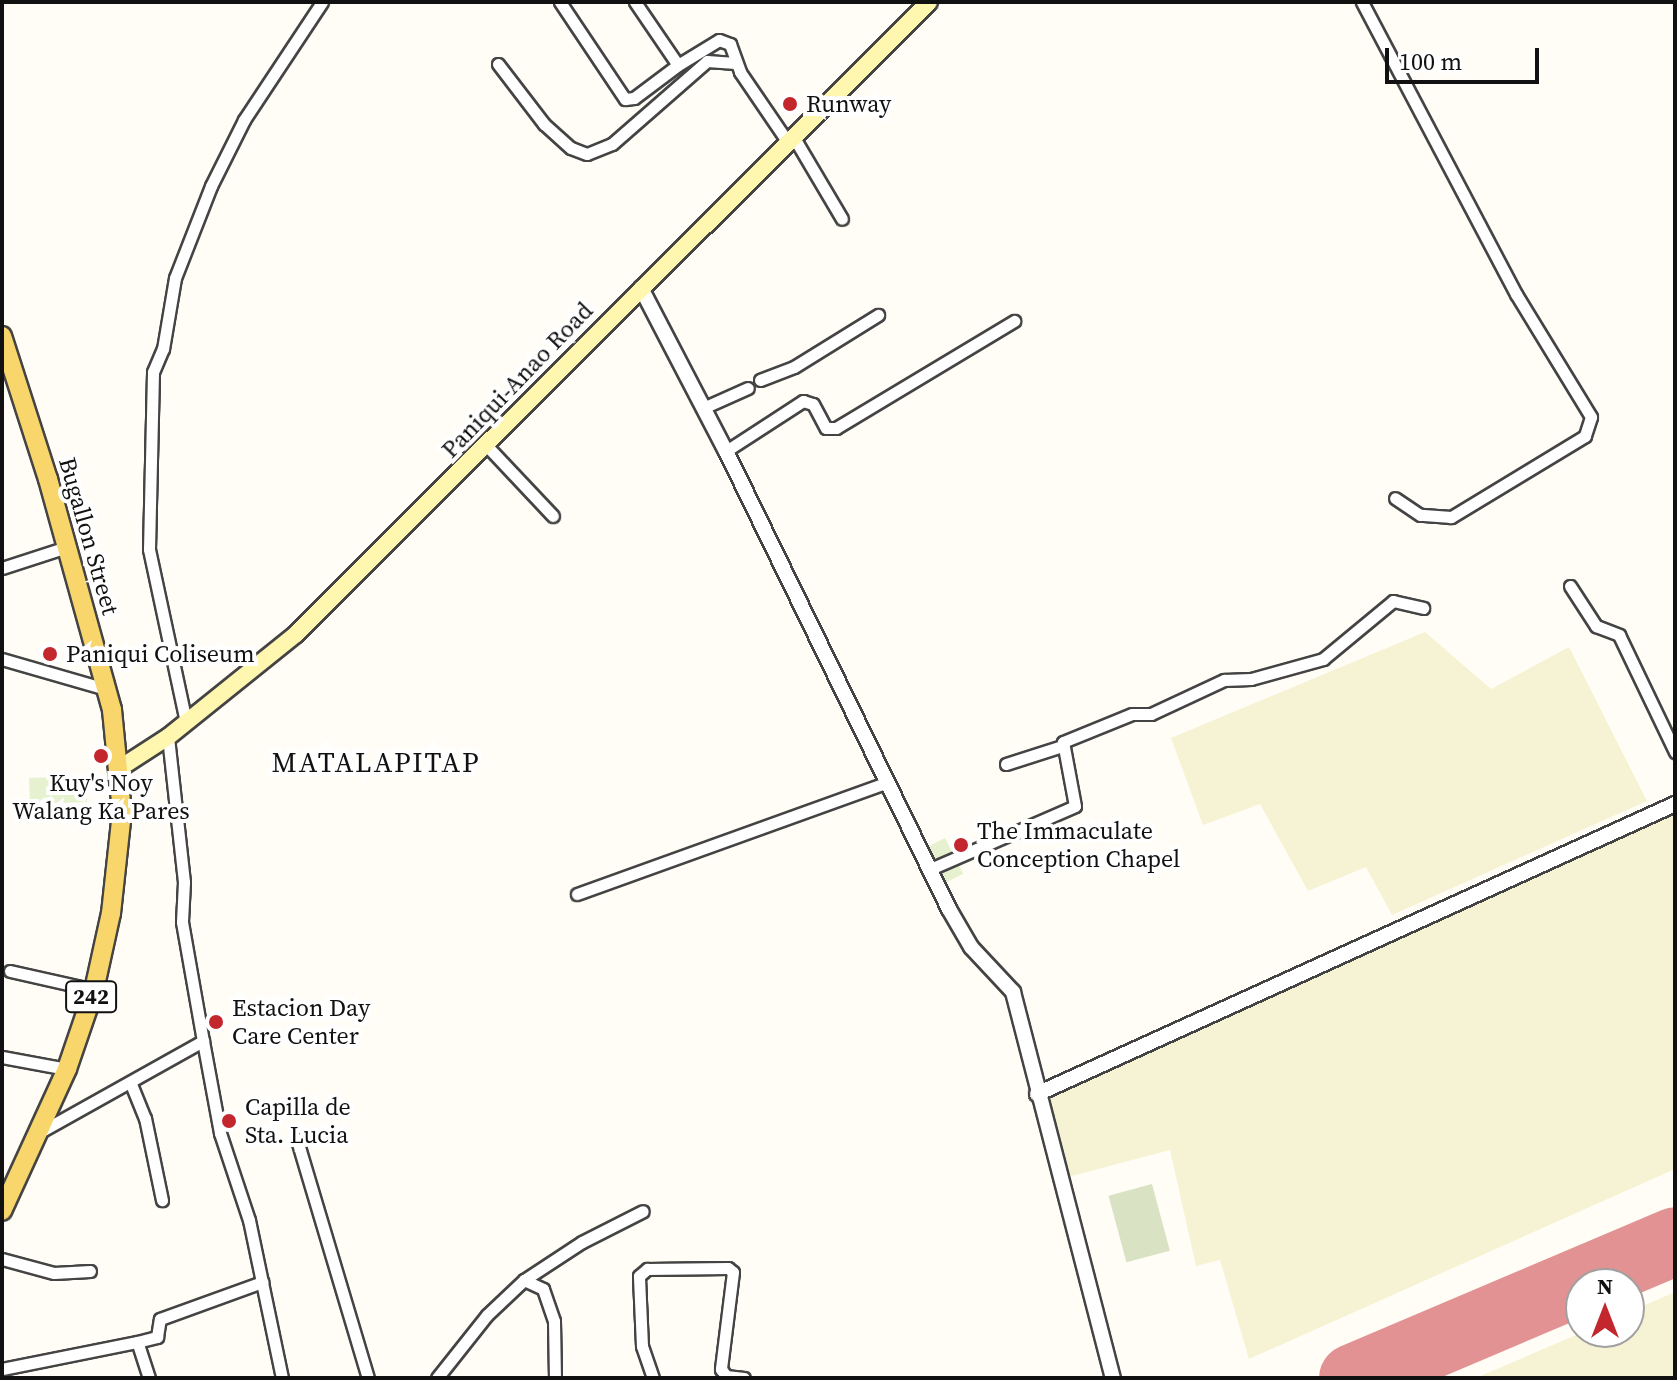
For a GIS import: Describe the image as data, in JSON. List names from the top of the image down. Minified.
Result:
{"streets":{"main road":["Paniqui-Anao Road","Bugallon Street","242"]},"crossings":[["Paniqui-Anao Road","Bugallon Street"]],"districts":["MATALAPITAP"],"places":["Runway","Paniqui Coliseum","Kuy's Noy Walang Ka Pares","The Immaculate Conception Chapel","Estacion Day Care Center","Capilla de Sta. Lucia"],"scale_bar":"100 m","north":"top"}
